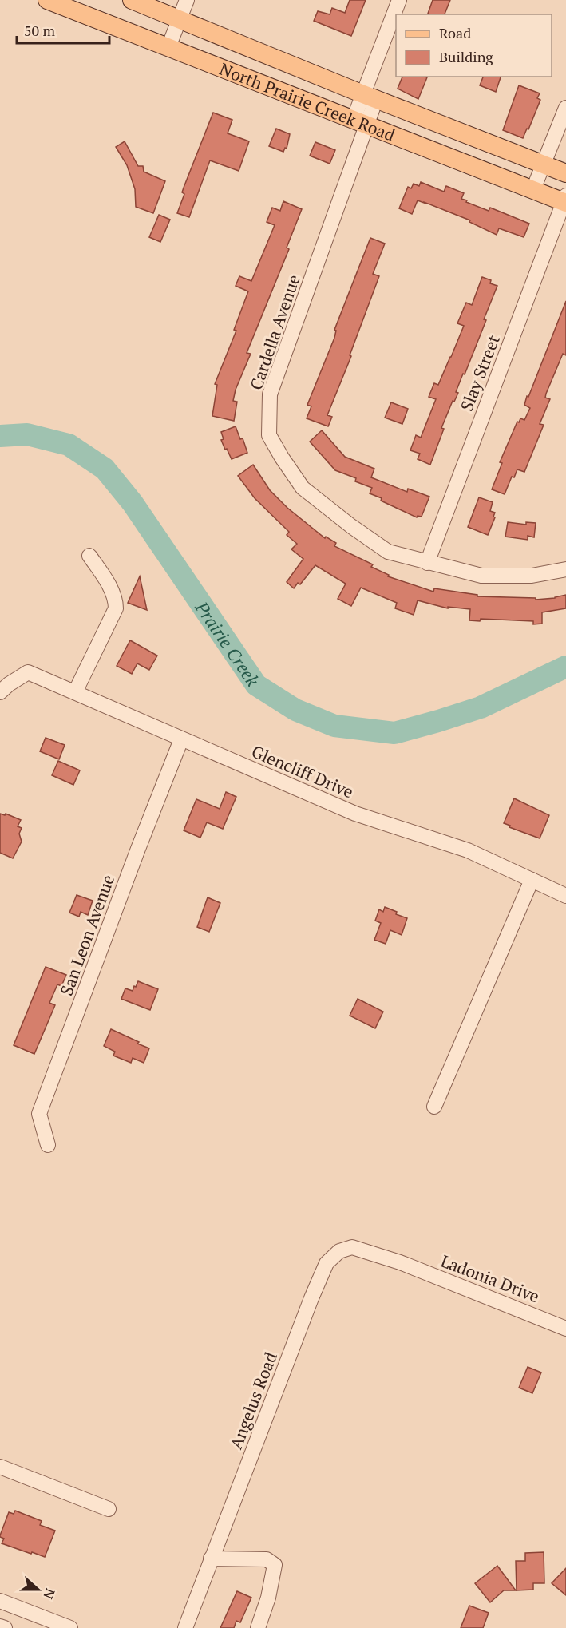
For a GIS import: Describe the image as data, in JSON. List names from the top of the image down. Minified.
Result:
{"streets":{"main road":["North Prairie Creek Road"],"street":["Cardella Avenue","Slay Street","Glencliff Drive","San Leon Avenue","Ladonia Drive","Angelus Road"]},"crossings":[["North Prairie Creek Road","Cardella Avenue"],["North Prairie Creek Road","Slay Street"],["Cardella Avenue","Slay Street"],["Glencliff Drive","San Leon Avenue"],["Ladonia Drive","Angelus Road"]],"water":["Prairie Creek"],"legend":["Road","Building"],"scale_bar":"50 m","north":"right"}
